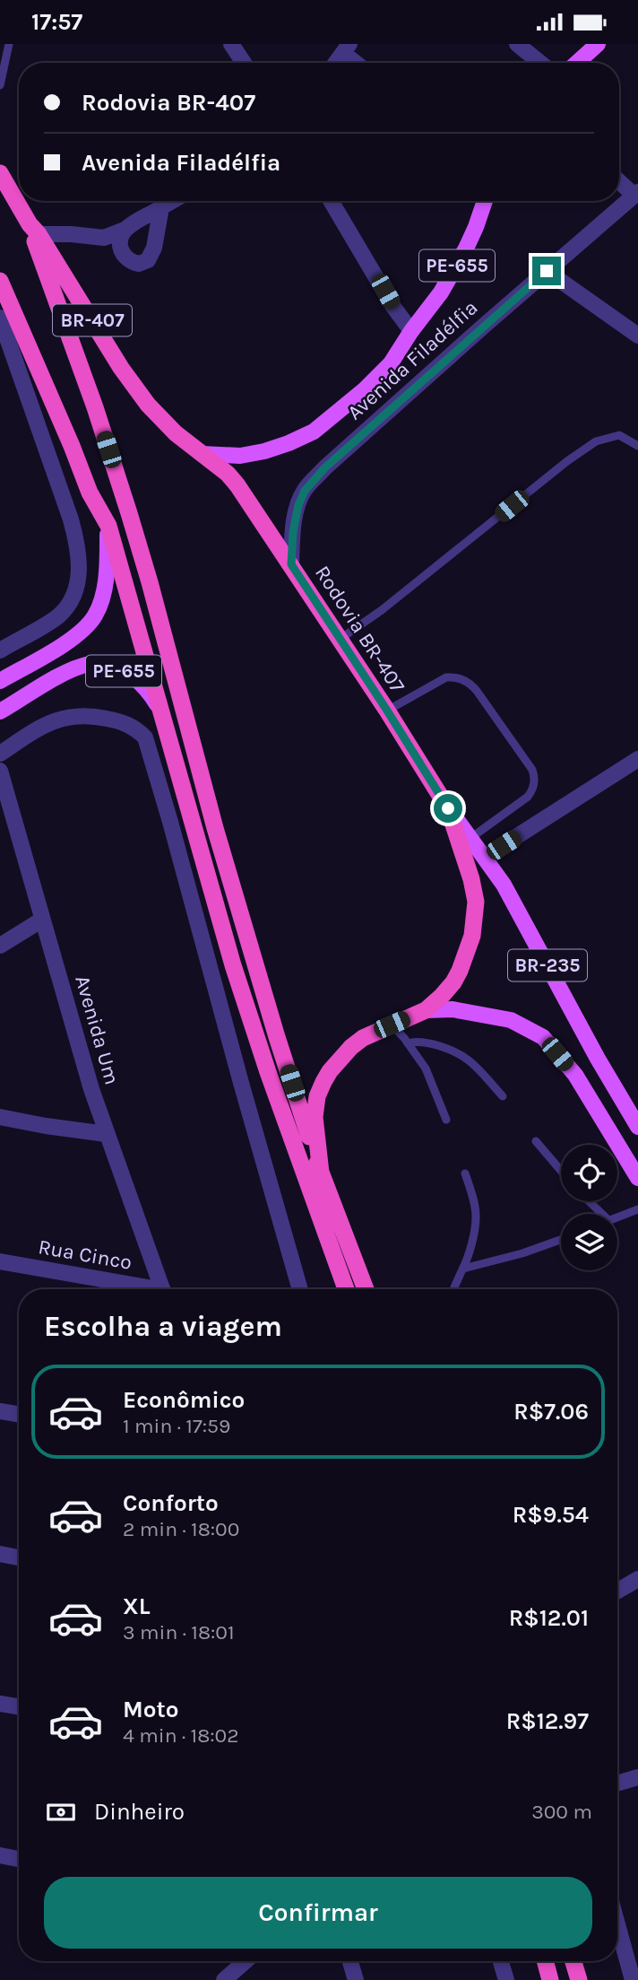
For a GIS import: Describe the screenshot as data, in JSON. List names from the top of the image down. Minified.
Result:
{"streets":{"highway":["BR-407","Rodovia BR-407"],"main road":["PE-655","BR-235"],"street":["Avenida Filadélfia","Avenida Um","Rua Cinco"]},"crossings":[["PE-655","BR-407"],["PE-655","Rodovia BR-407"],["BR-407","Rodovia BR-407"],["Avenida Filadélfia","Rodovia BR-407"],["Rodovia BR-407","BR-235"]],"page":{"status":"17:57","banner":["Rodovia BR-407","Avenida Filadélfia"],"heading":"Escolha a viagem","list":[{"name":"Econômico","note":"1 min · 17:59","value":"R$7.06"},{"name":"Conforto","note":"2 min · 18:00","value":"R$9.54"},{"name":"XL","note":"3 min · 18:01","value":"R$12.01"},{"name":"Moto","note":"4 min · 18:02","value":"R$12.97"}],"pay":["Dinheiro","300 m"],"buttons":"Confirmar"}}
